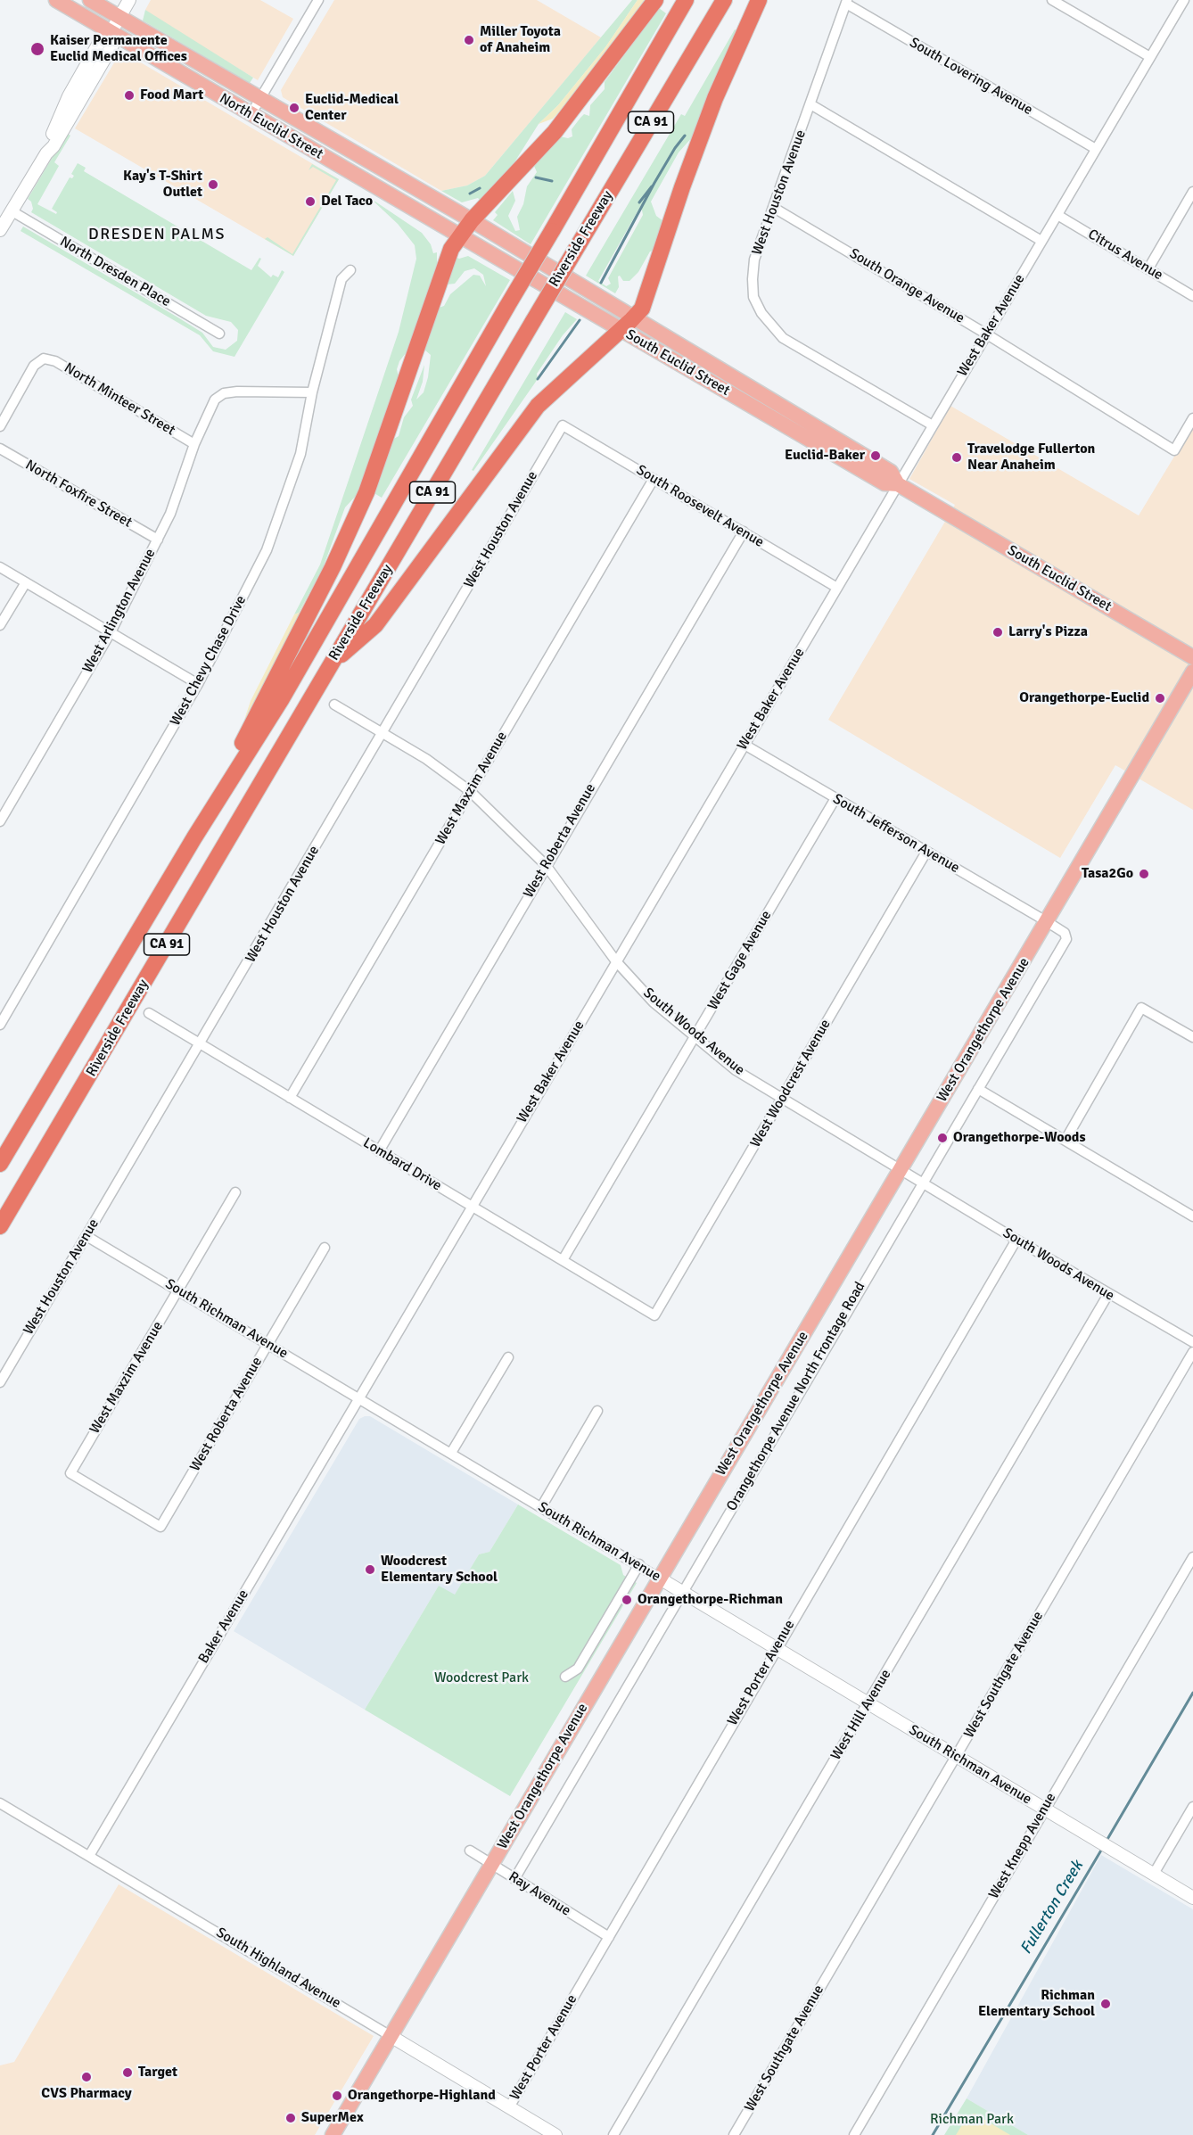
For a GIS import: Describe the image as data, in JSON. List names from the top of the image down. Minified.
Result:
{"streets":{"highway":["CA 91","Riverside Freeway"],"main road":["North Euclid Street","South Euclid Street","West Orangethorpe Avenue"],"street":["South Lovering Avenue","West Houston Avenue","Citrus Avenue","North Dresden Place","South Orange Avenue","West Baker Avenue","North Minteer Street","North Foxfire Street","South Roosevelt Avenue","West Arlington Avenue","West Chevy Chase Drive","West Maxzim Avenue","South Jefferson Avenue","West Roberta Avenue","West Gage Avenue","South Woods Avenue","West Woodcrest Avenue","Lombard Drive","South Richman Avenue","Orangethorpe Avenue North Frontage Road","Baker Avenue","West Porter Avenue","West Southgate Avenue","West Hill Avenue","West Knepp Avenue","Ray Avenue","South Highland Avenue"]},"crossings":[["South Lovering Avenue","West Houston Avenue"],["South Lovering Avenue","West Baker Avenue"],["North Euclid Street","South Euclid Street"],["West Houston Avenue","South Orange Avenue"],["West Houston Avenue","West Baker Avenue"],["West Houston Avenue","South Roosevelt Avenue"],["West Houston Avenue","South Woods Avenue"],["West Houston Avenue","Lombard Drive"],["West Houston Avenue","South Richman Avenue"],["Citrus Avenue","West Baker Avenue"],["South Orange Avenue","West Baker Avenue"],["West Baker Avenue","South Euclid Street"],["West Baker Avenue","South Roosevelt Avenue"],["West Baker Avenue","South Jefferson Avenue"],["West Baker Avenue","South Woods Avenue"],["West Baker Avenue","Lombard Drive"],["West Baker Avenue","South Richman Avenue"],["West Baker Avenue","Baker Avenue"],["North Minteer Street","West Arlington Avenue"],["North Foxfire Street","West Arlington Avenue"],["South Roosevelt Avenue","West Maxzim Avenue"],["South Roosevelt Avenue","West Roberta Avenue"],["West Arlington Avenue","West Chevy Chase Drive"],["West Maxzim Avenue","West Roberta Avenue"],["West Maxzim Avenue","South Woods Avenue"],["West Maxzim Avenue","Lombard Drive"],["West Maxzim Avenue","South Richman Avenue"],["South Jefferson Avenue","West Gage Avenue"],["South Jefferson Avenue","West Orangethorpe Avenue"],["South Jefferson Avenue","West Woodcrest Avenue"],["South Jefferson Avenue","Orangethorpe Avenue North Frontage Road"],["West Roberta Avenue","South Woods Avenue"],["West Roberta Avenue","Lombard Drive"],["West Roberta Avenue","South Richman Avenue"],["West Gage Avenue","South Woods Avenue"],["West Gage Avenue","Lombard Drive"],["West Orangethorpe Avenue","South Woods Avenue"],["West Orangethorpe Avenue","South Richman Avenue"],["West Orangethorpe Avenue","Orangethorpe Avenue North Frontage Road"],["West Orangethorpe Avenue","Ray Avenue"],["West Orangethorpe Avenue","South Highland Avenue"],["South Woods Avenue","West Woodcrest Avenue"],["South Woods Avenue","Orangethorpe Avenue North Frontage Road"],["South Woods Avenue","West Porter Avenue"],["South Woods Avenue","West Hill Avenue"],["West Woodcrest Avenue","Lombard Drive"],["South Richman Avenue","Orangethorpe Avenue North Frontage Road"],["South Richman Avenue","Baker Avenue"],["South Richman Avenue","West Porter Avenue"],["South Richman Avenue","West Southgate Avenue"],["South Richman Avenue","West Hill Avenue"],["South Richman Avenue","West Knepp Avenue"],["Orangethorpe Avenue North Frontage Road","Ray Avenue"],["Baker Avenue","South Highland Avenue"],["West Porter Avenue","Ray Avenue"],["West Porter Avenue","South Highland Avenue"]],"districts":["DRESDEN PALMS"],"water":["Fullerton Creek"],"parks":["Woodcrest Park","Richman Park"],"places":["Miller Toyota of Anaheim","Kaiser Permanente Euclid Medical Offices","Food Mart","Euclid-Medical Center","Kay's T-Shirt Outlet","Del Taco","Euclid-Baker","Travelodge Fullerton Near Anaheim","Larry's Pizza","Orangethorpe-Euclid","Tasa2Go","Orangethorpe-Woods","Woodcrest Elementary School","Orangethorpe-Richman","Richman Elementary School","Target","CVS Pharmacy","Orangethorpe-Highland","SuperMex"]}
